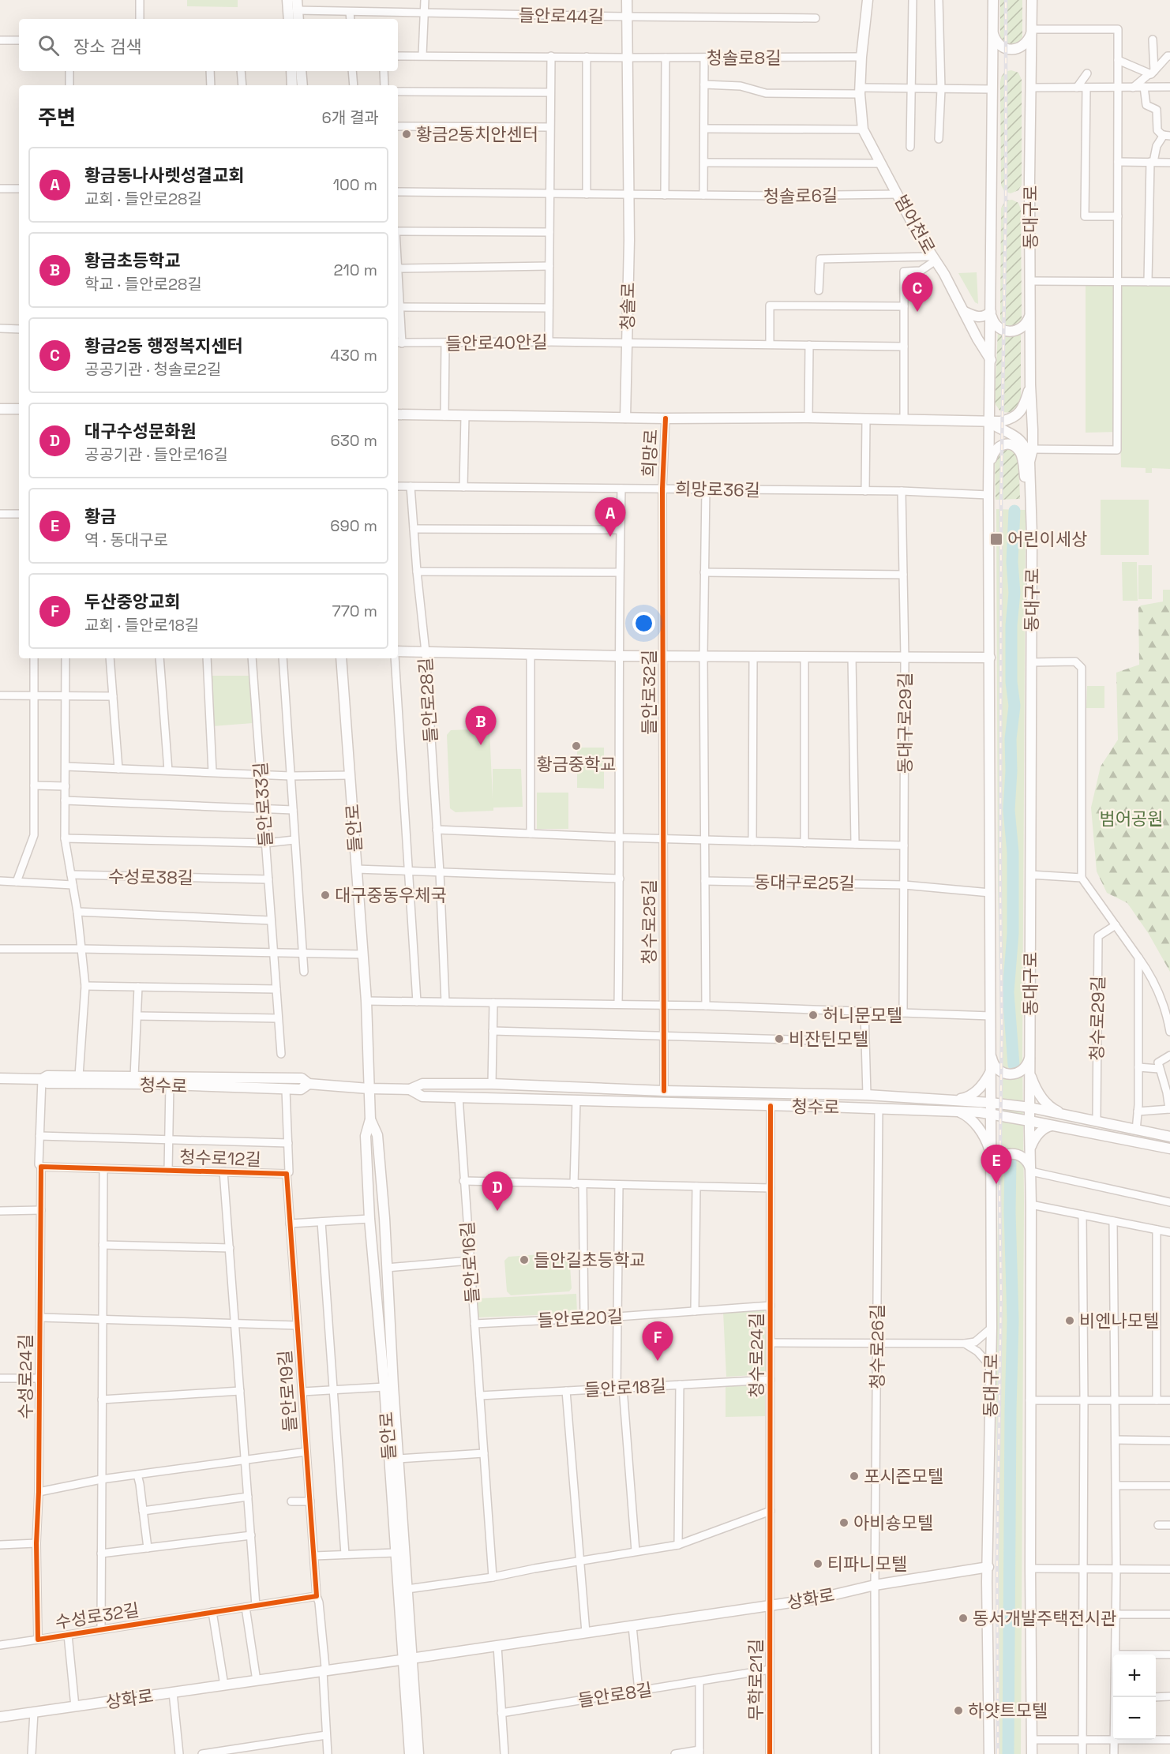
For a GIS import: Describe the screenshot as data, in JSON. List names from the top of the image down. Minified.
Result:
{"streets":{"main road":["동대구로","범어천로","청솔로","희망로","들안로32길","동대구로29길","들안로","청수로","상화로"],"street":["들안로44길","청솔로8길","청솔로6길","들안로40안길","희망로36길","들안로28길","들안로33길","수성로38길","동대구로25길","청수로25길","청수로29길","청수로12길","들안로16길","들안로20길","청수로26길","청수로24길","수성로24길","들안로18길","들안로19길","수성로32길","무학로21길","들안로8길"]},"crossings":[["들안로44길","청솔로"],["청솔로8길","범어천로"],["청솔로8길","청솔로"],["청솔로6길","범어천로"],["청솔로6길","청솔로"],["동대구로","범어천로"],["동대구로","희망로"],["동대구로","동대구로29길"],["동대구로","동대구로25길"],["동대구로","청수로"],["동대구로","상화로"],["청솔로","들안로40안길"],["청솔로","희망로"],["희망로","희망로36길"],["희망로","들안로32길"],["희망로36길","들안로32길"],["들안로32길","들안로28길"],["들안로32길","동대구로29길"],["들안로32길","청수로25길"],["동대구로29길","동대구로25길"],["들안로33길","수성로38길"],["들안로","청수로"],["들안로","상화로"],["청수로29길","청수로"],["청수로","청수로12길"],["청수로","청수로26길"],["청수로","청수로24길"],["청수로12길","들안로19길"],["청수로12길","수성로32길"],["들안로16길","들안로20길"],["들안로16길","들안로18길"],["들안로20길","청수로24길"],["청수로26길","상화로"],["청수로24길","들안로18길"],["청수로24길","상화로"],["청수로24길","무학로21길"],["수성로24길","수성로32길"],["들안로19길","수성로32길"],["상화로","무학로21길"],["무학로21길","들안로8길"]],"parks":["범어공원"],"places":{"other":["황금2동치안센터","황금중학교","대구중동우체국","허니문모텔","비잔틴모텔","들안길초등학교","비엔나모텔","포시즌모텔","아비숑모텔","티파니모텔","동서개발주택전시관","하얏트모텔"],"transit":["어린이세상"]},"page":{"search":"장소 검색","heading":["주변","6개 결과"],"list":[{"mark":"A","name":"황금동나사렛성결교회","note":"교회 · 들안로28길","value":"100 m"},{"mark":"B","name":"황금초등학교","note":"학교 · 들안로28길","value":"210 m"},{"mark":"C","name":"황금2동 행정복지센터","note":"공공기관 · 청솔로2길","value":"430 m"},{"mark":"D","name":"대구수성문화원","note":"공공기관 · 들안로16길","value":"630 m"},{"mark":"E","name":"황금","note":"역 · 동대구로","value":"690 m"},{"mark":"F","name":"두산중앙교회","note":"교회 · 들안로18길","value":"770 m"}],"pins":["C","A","B","E","D","F"],"map_buttons":["+","−"]}}
